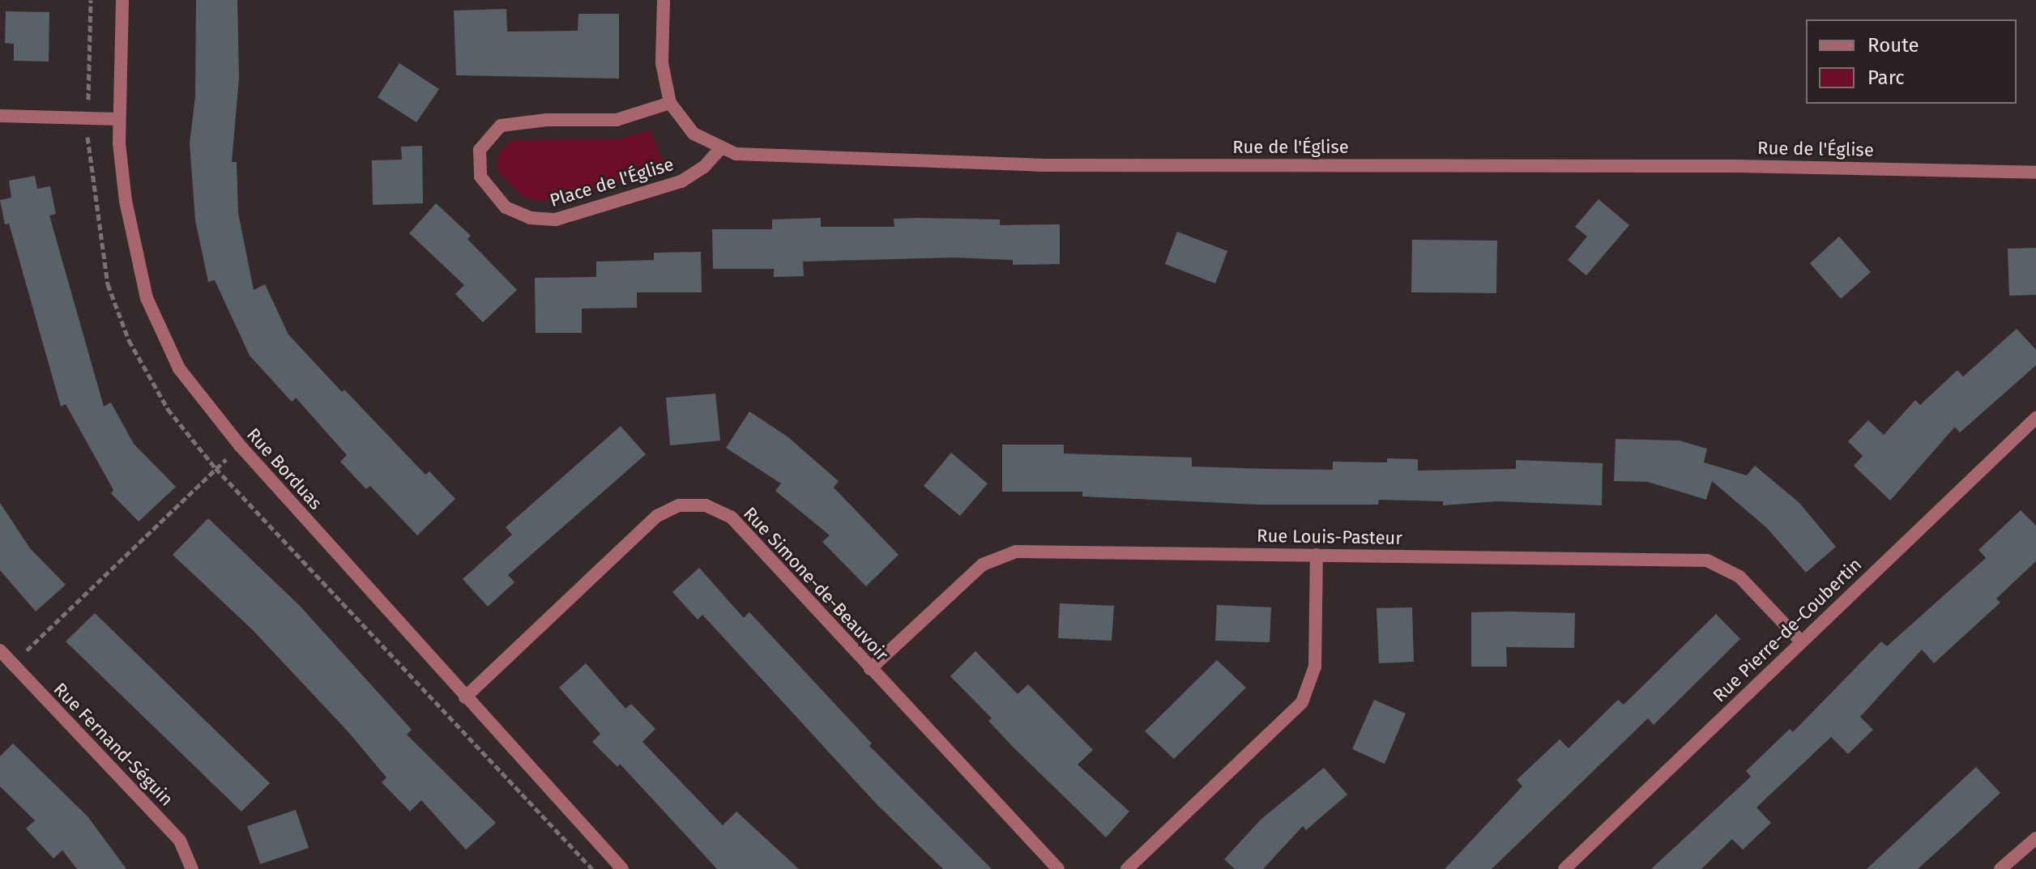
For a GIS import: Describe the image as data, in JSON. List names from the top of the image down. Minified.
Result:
{"streets":{"street":["Rue de l'Église","Place de l'Église","Rue Borduas","Rue Louis-Pasteur","Rue Simone-de-Beauvoir","Rue Pierre-de-Coubertin","Rue Fernand-Séguin"]},"crossings":[["Rue de l'Église","Place de l'Église"],["Rue Borduas","Rue Simone-de-Beauvoir"],["Rue Louis-Pasteur","Rue Simone-de-Beauvoir"],["Rue Louis-Pasteur","Rue Pierre-de-Coubertin"]],"legend":["Route","Parc"]}
